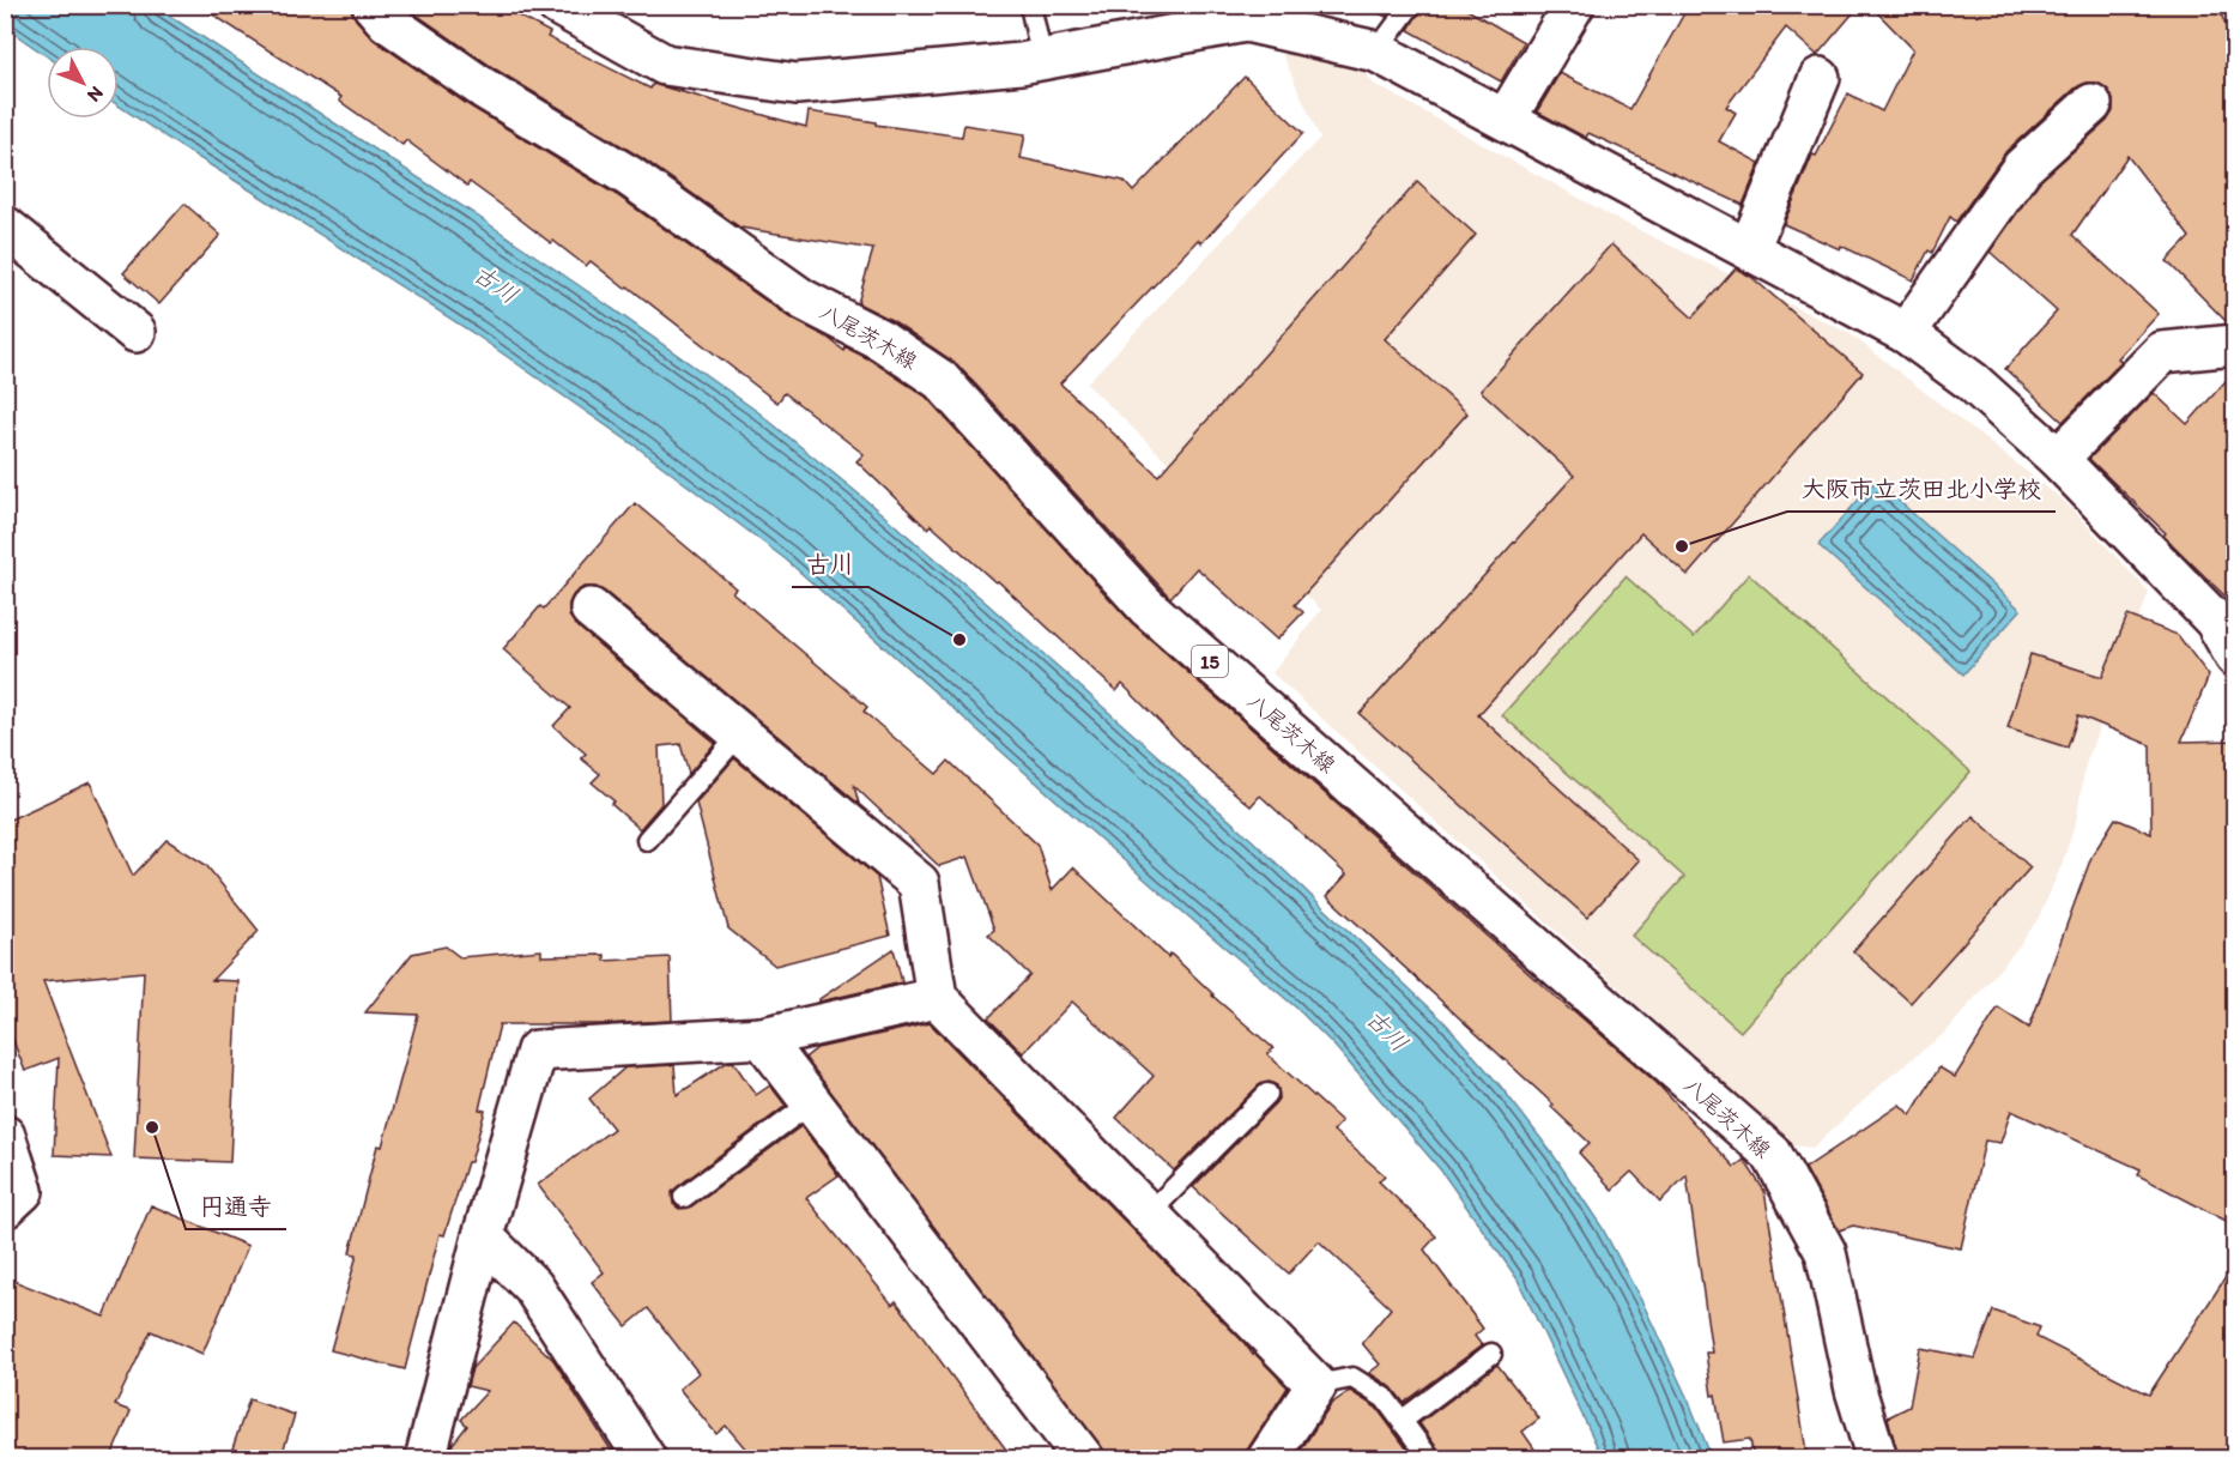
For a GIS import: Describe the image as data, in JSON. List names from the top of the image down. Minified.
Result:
{"streets":{"street":["八尾茨木線","15"]},"water":["古川"],"places":["大阪市立茨田北小学校","古川","円通寺"],"north":"bottom right"}
